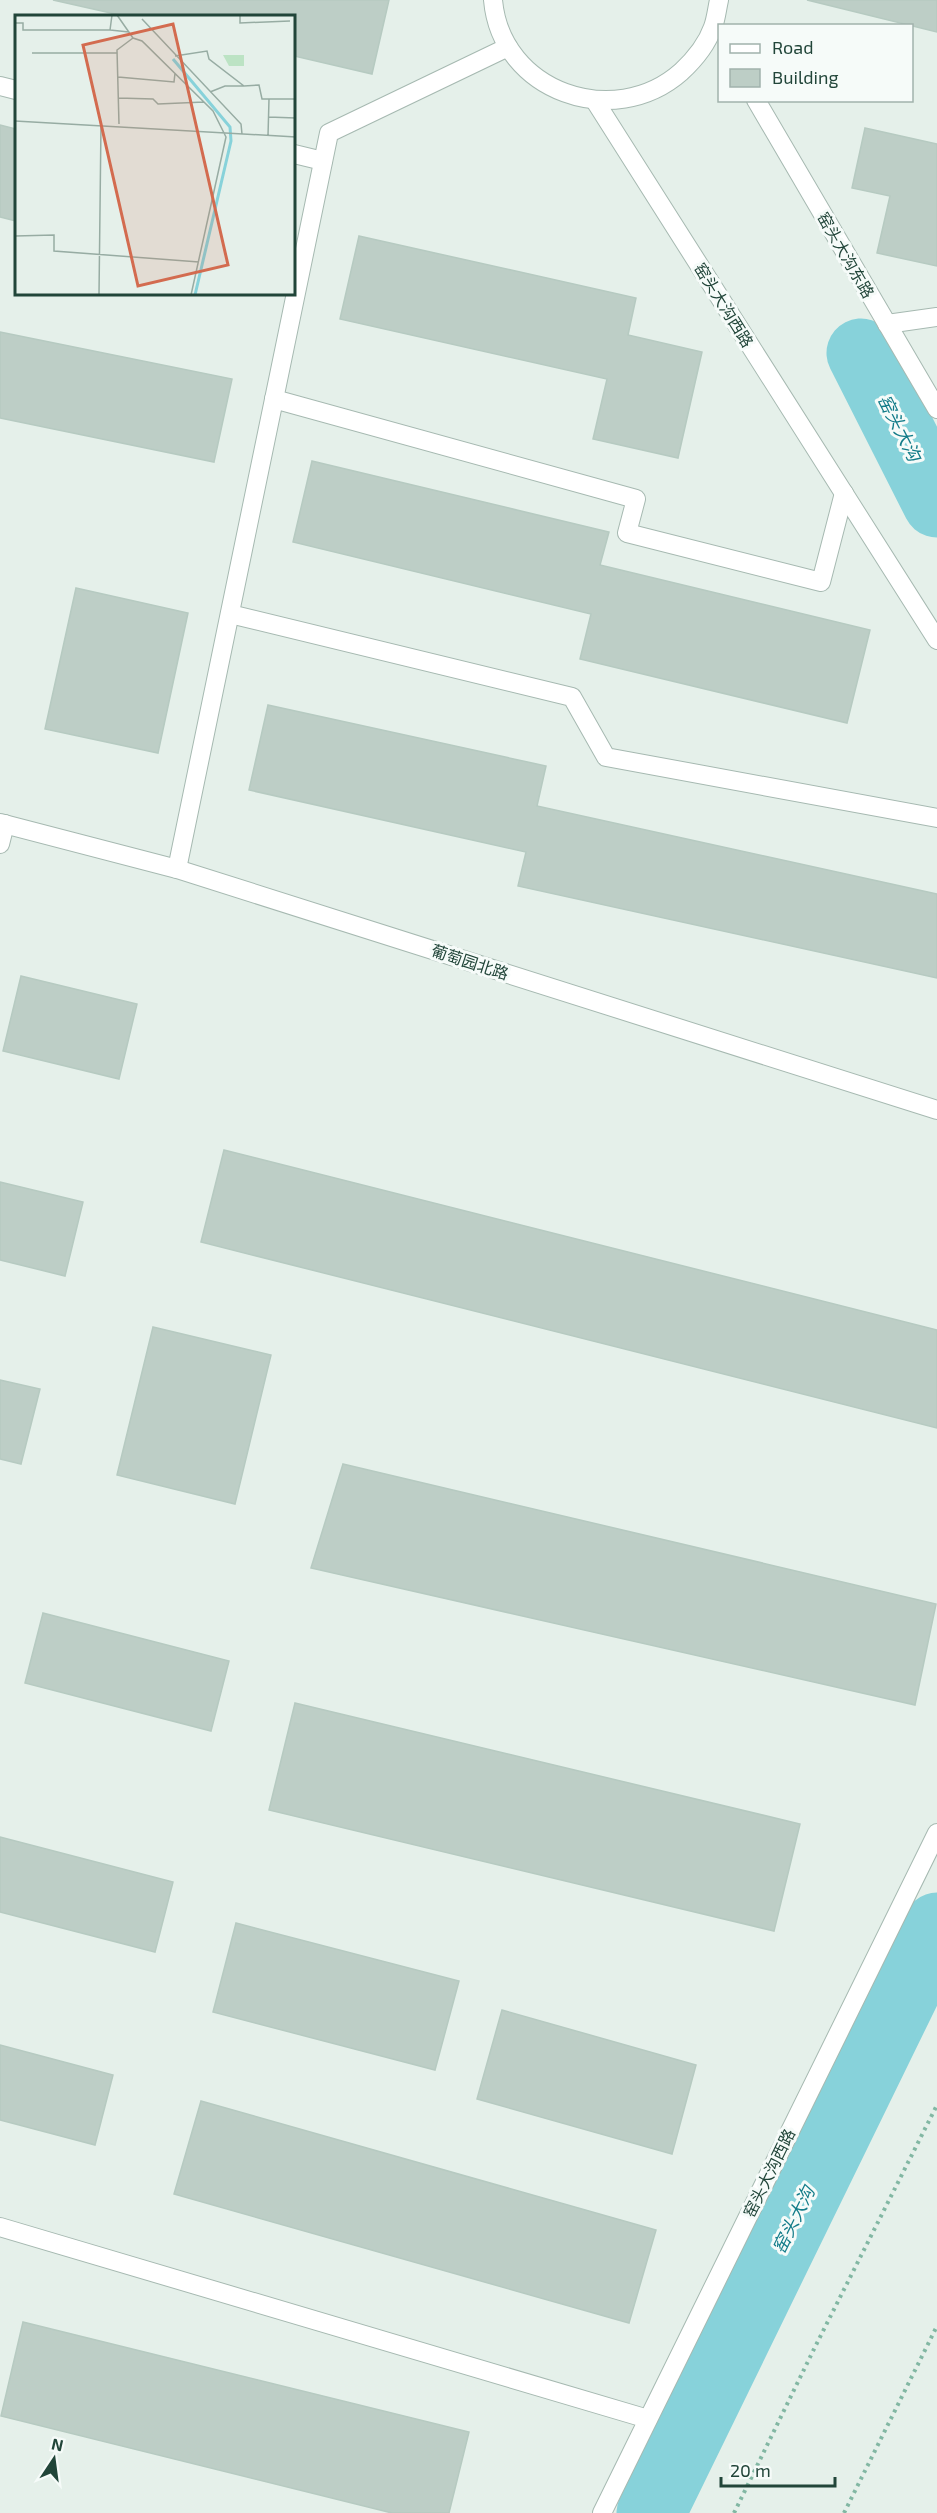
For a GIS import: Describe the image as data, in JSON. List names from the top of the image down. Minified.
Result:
{"streets":{"street":["窑头大沟东路","窑头大沟西路","葡萄园北路"]},"water":["窑头大沟"],"legend":["Road","Building"],"scale_bar":"20 m","north":"top"}
